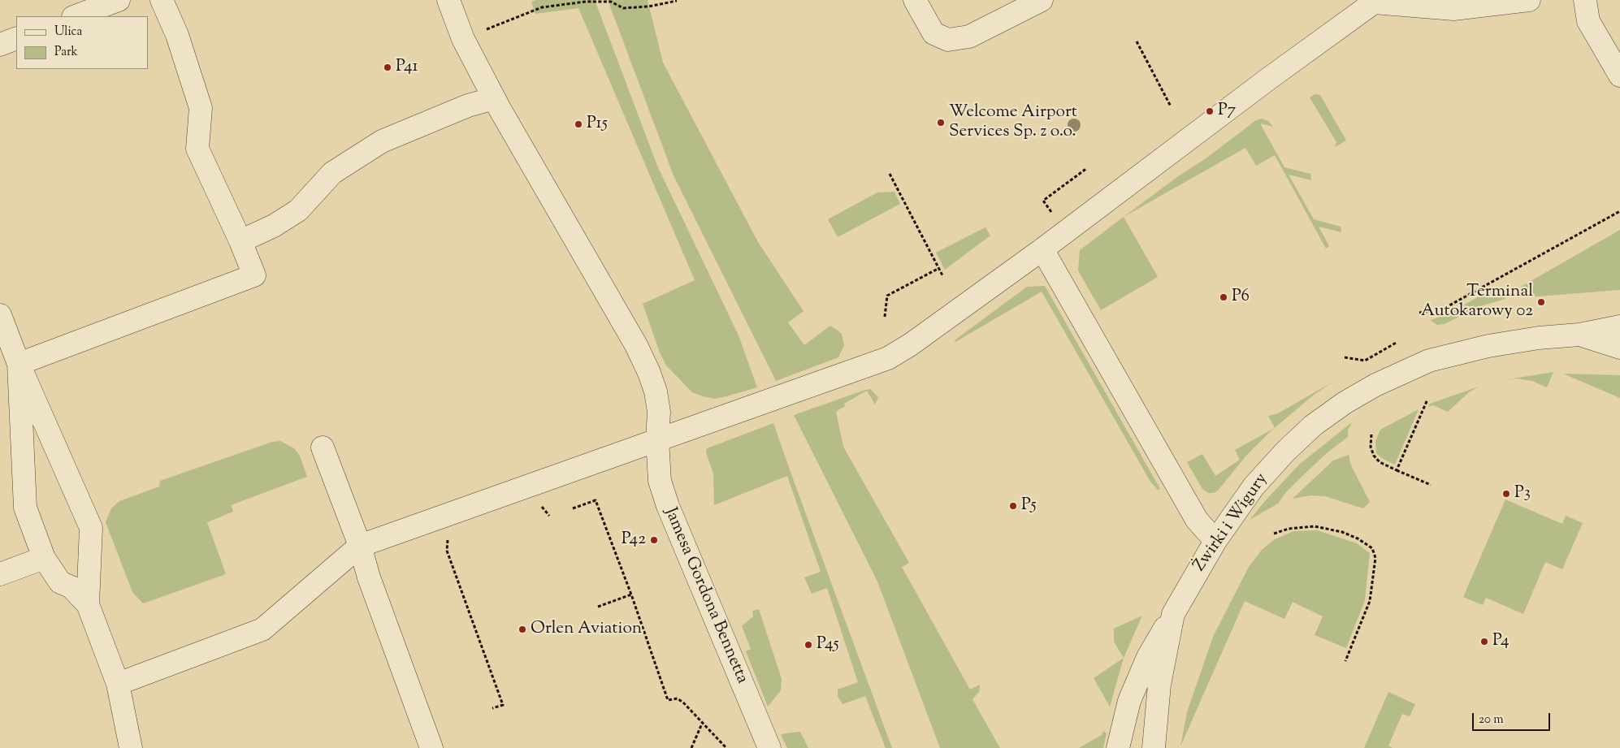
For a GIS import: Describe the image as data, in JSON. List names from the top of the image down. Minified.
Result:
{"streets":{"street":["Żwirki i Wigury","Jamesa Gordona Bennetta"]},"places":["P41","P7","Welcome Airport Services Sp. z o.o.","P15","P6","Terminal Autokarowy 02","P3","P5","P42","Orlen Aviation","P4","P45"],"legend":["Ulica","Park"],"scale_bar":"20 m"}
